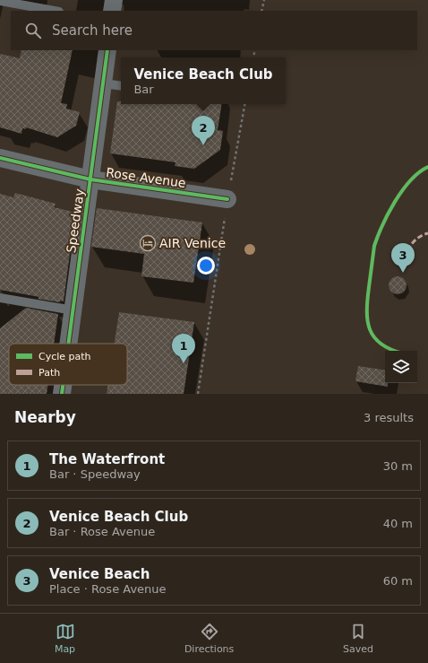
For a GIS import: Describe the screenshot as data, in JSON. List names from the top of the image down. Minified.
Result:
{"streets":{"street":["Rose Avenue","Speedway"]},"crossings":[["Rose Avenue","Speedway"]],"places":{"hotel":["AIR Venice"]},"legend":["Cycle path","Path"],"page":{"search":"Search here","popup":["Venice Beach Club","Bar"],"pins":["2","3","1"],"heading":["Nearby","3 results"],"list":[{"mark":"1","name":"The Waterfront","note":"Bar · Speedway","value":"30 m"},{"mark":"2","name":"Venice Beach Club","note":"Bar · Rose Avenue","value":"40 m"},{"mark":"3","name":"Venice Beach","note":"Place · Rose Avenue","value":"60 m"}],"nav":["Map","Directions","Saved"]}}
